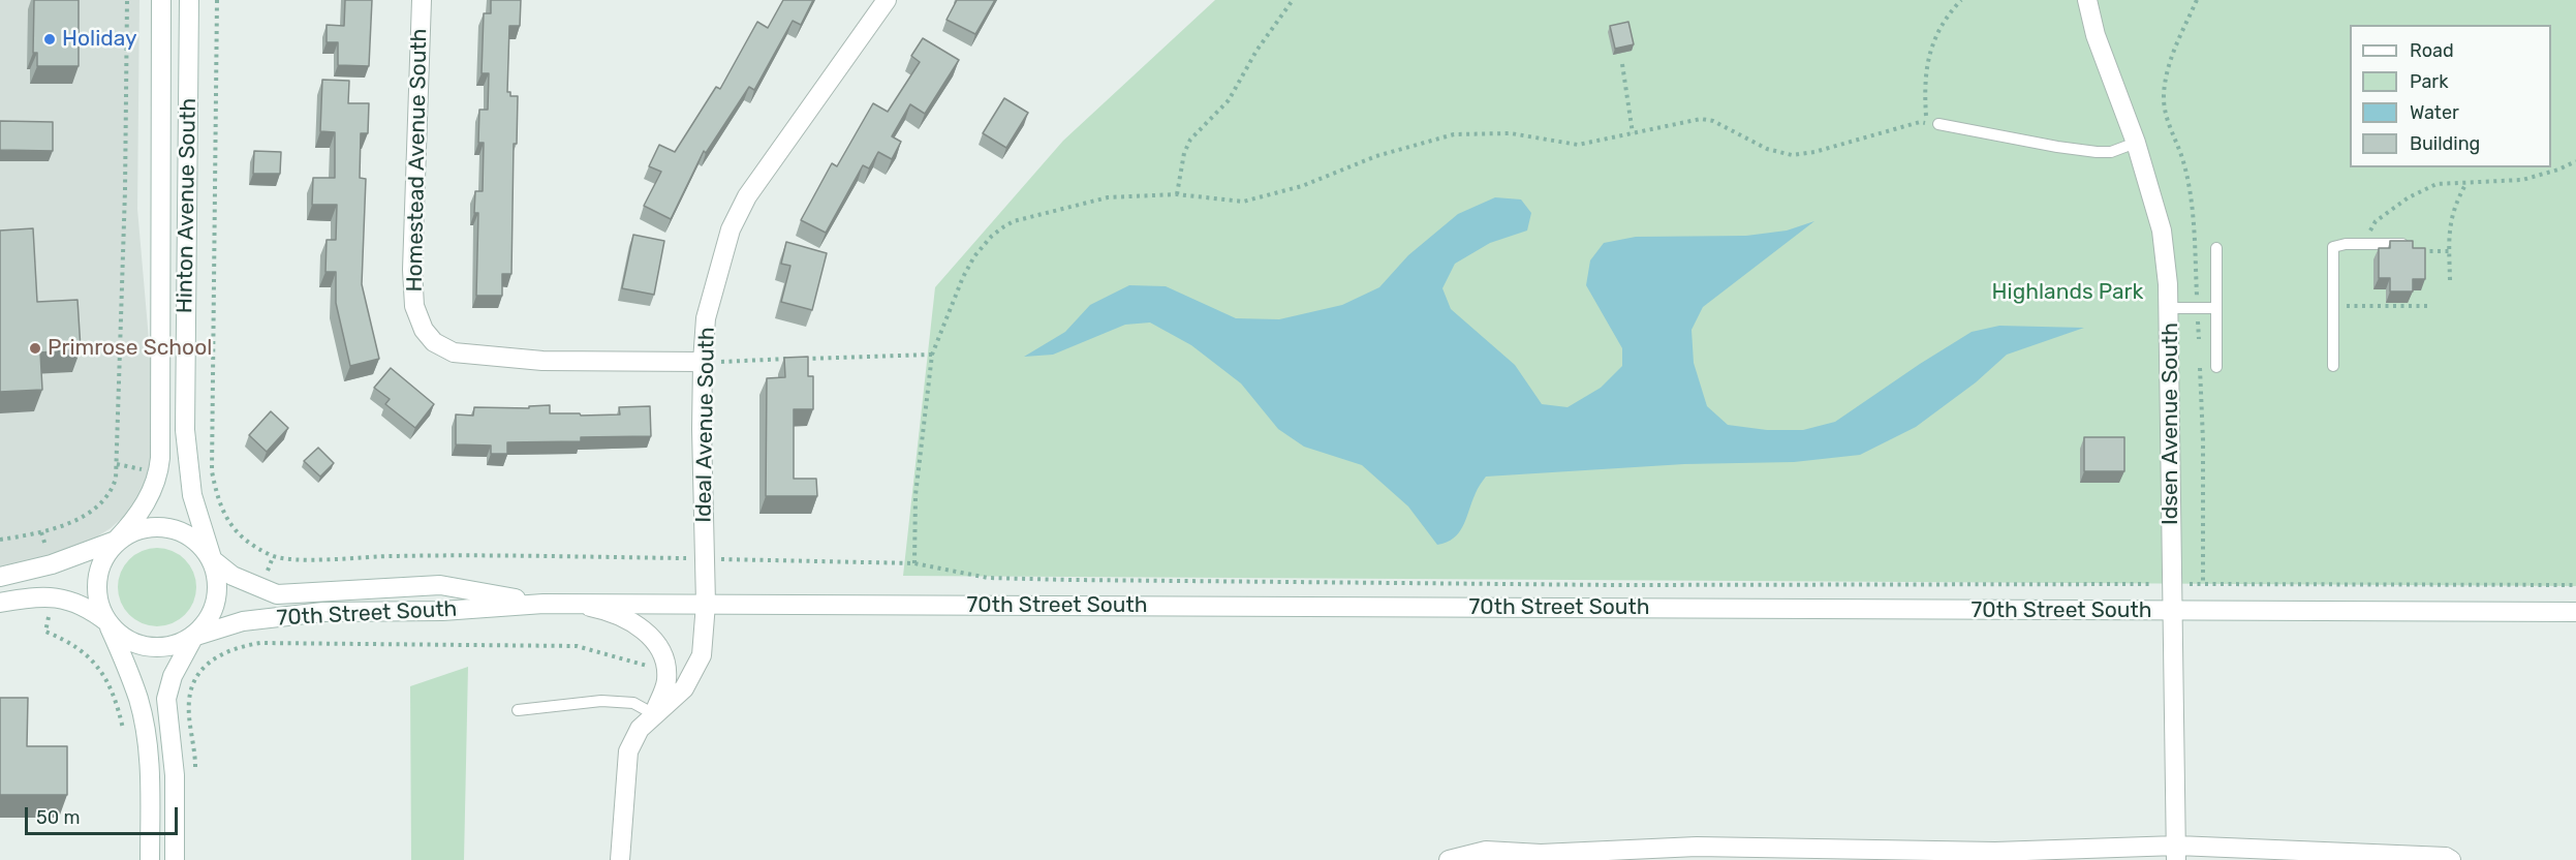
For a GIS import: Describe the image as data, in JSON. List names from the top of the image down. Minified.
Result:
{"streets":{"main road":["Homestead Avenue South","Hinton Avenue South","Idsen Avenue South","Ideal Avenue South","70th Street South"]},"crossings":[["Homestead Avenue South","Ideal Avenue South"],["Hinton Avenue South","70th Street South"],["Idsen Avenue South","70th Street South"],["Ideal Avenue South","70th Street South"]],"parks":["Highlands Park"],"places":["Holiday","Primrose School"],"legend":["Road","Park","Water","Building"],"scale_bar":"50 m"}
